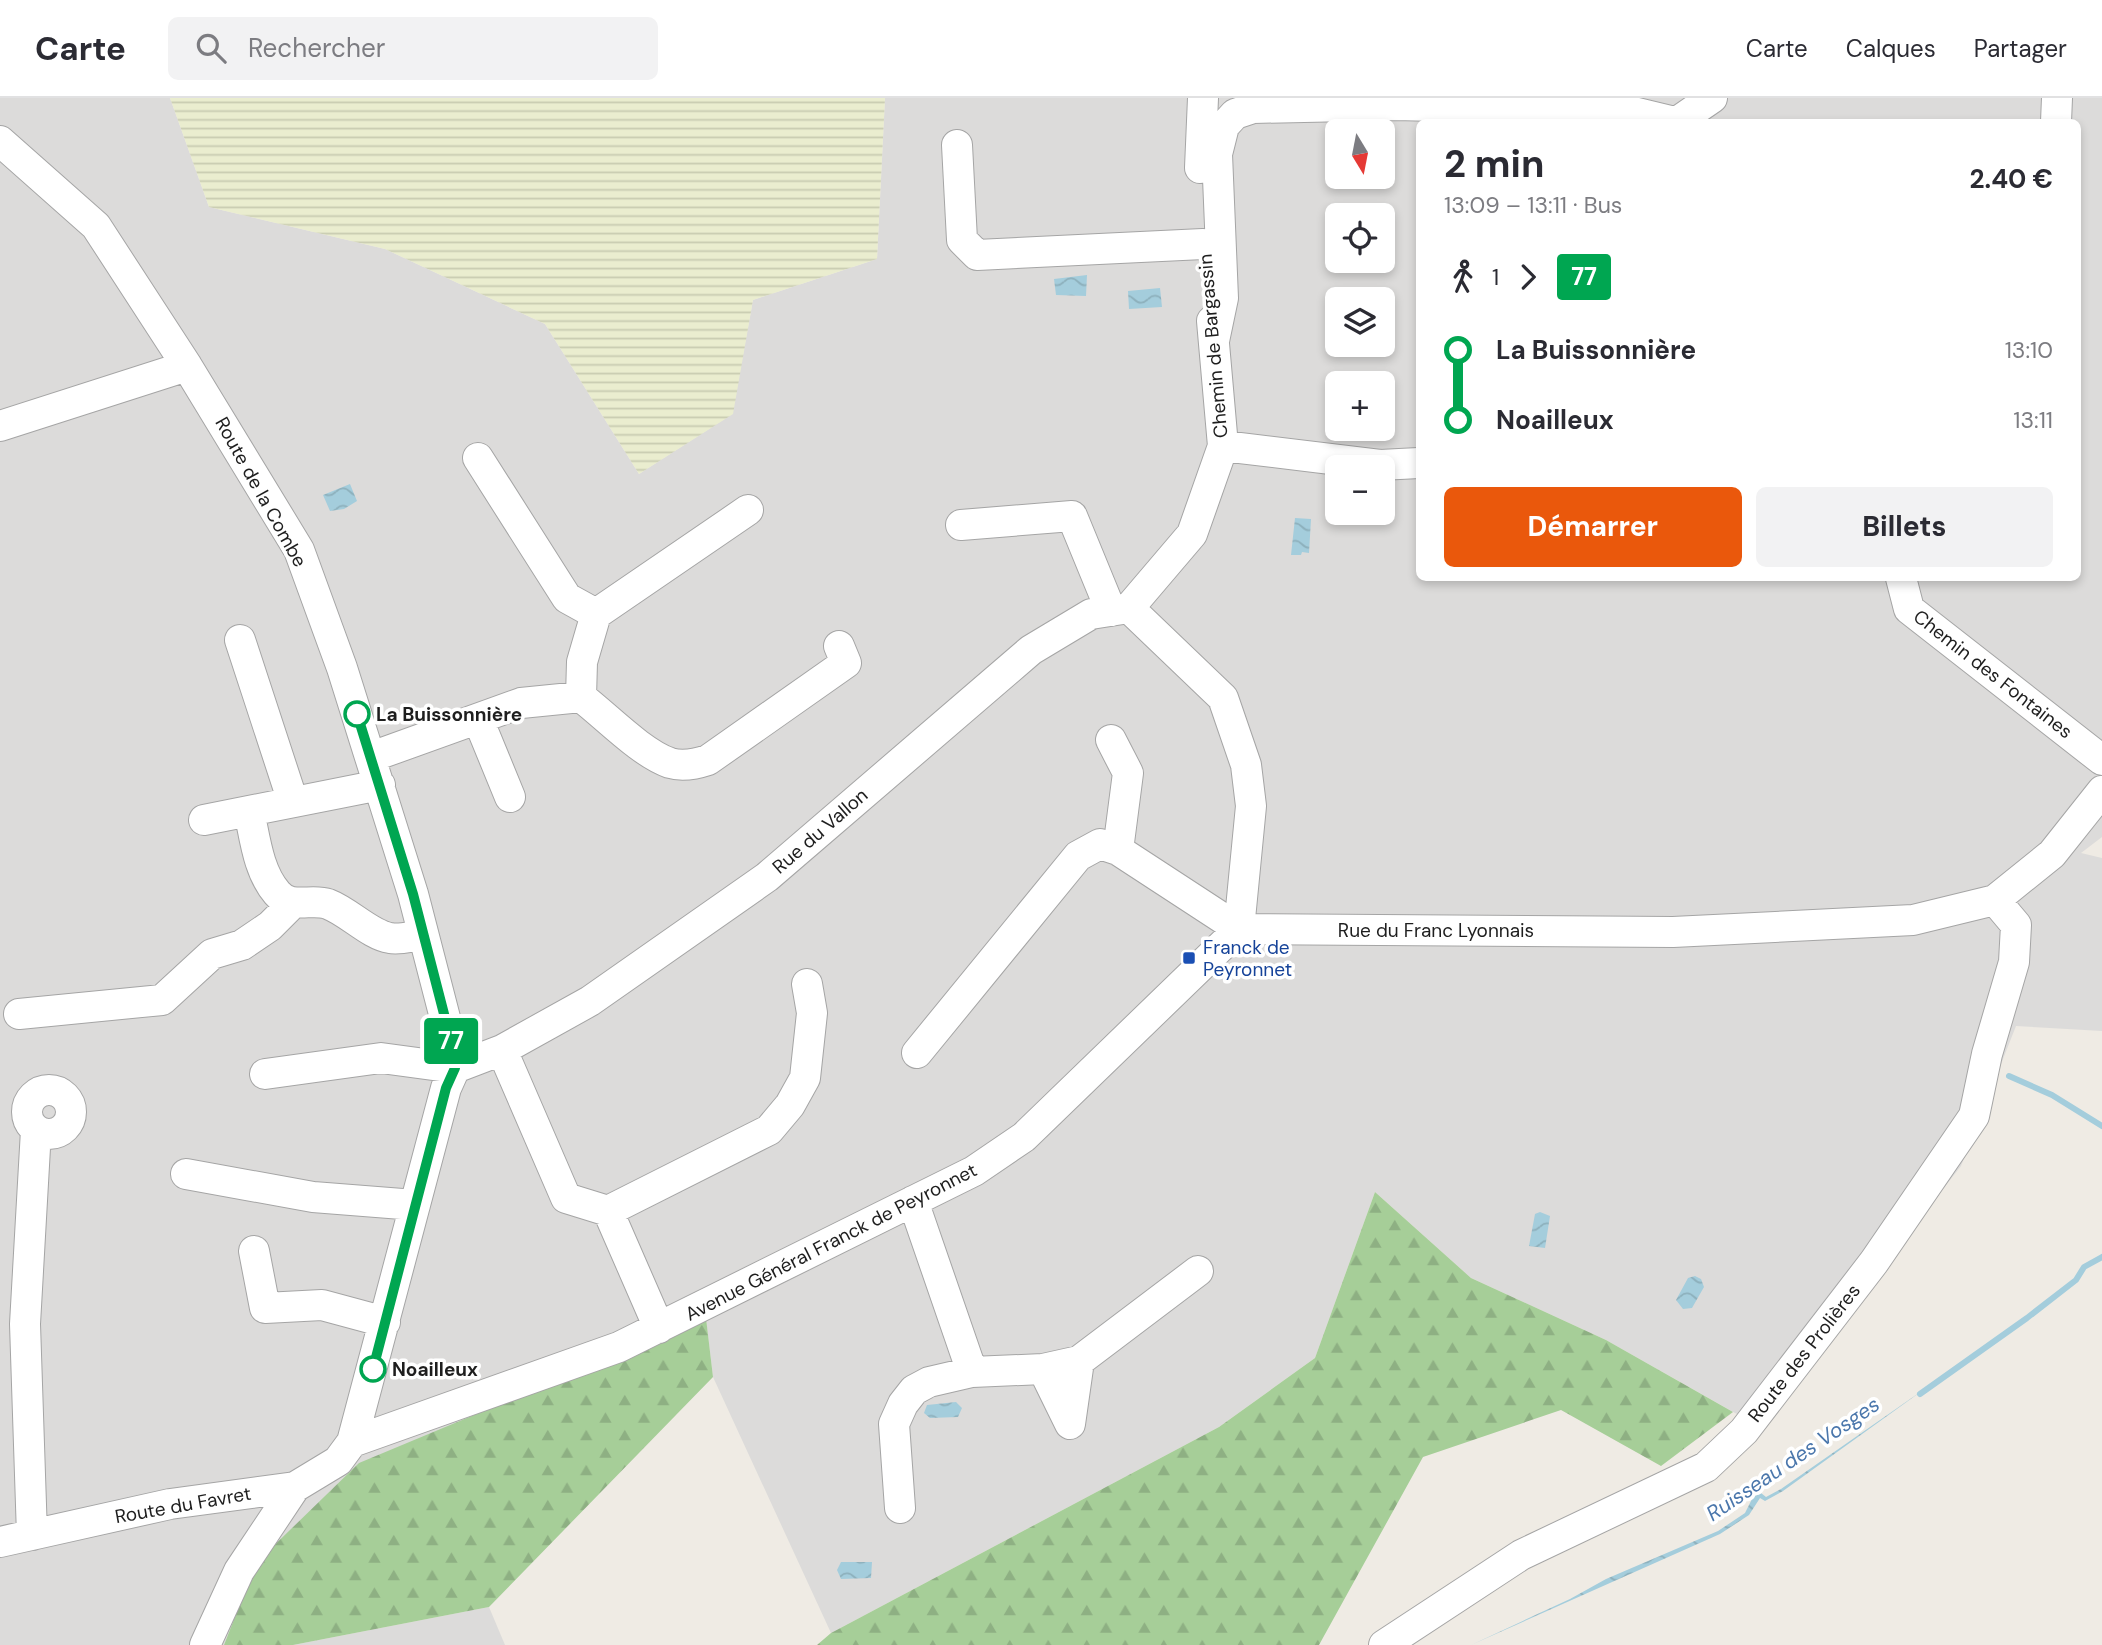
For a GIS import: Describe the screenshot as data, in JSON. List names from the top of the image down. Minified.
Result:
{"streets":{"street":["Chemin de Bargassin","Route de la Combe","Chemin des Fontaines","Rue du Vallon","Rue du Franc Lyonnais","Avenue Général Franck de Peyronnet","Route des Prolières","Route du Favret"]},"crossings":[["Chemin de Bargassin","Rue du Vallon"],["Route de la Combe","Rue du Vallon"],["Rue du Franc Lyonnais","Avenue Général Franck de Peyronnet"],["Rue du Franc Lyonnais","Route des Prolières"],["Avenue Général Franck de Peyronnet","Route du Favret"]],"water":["Ruisseau des Vosges"],"places":{"other":["La Buissonnière","Noailleux"],"transit":["Franck de Peyronnet"]},"lines":["bus line 77"],"north":"bottom","page":{"header":"Carte","search":"Rechercher","nav":["Carte","Calques","Partager"],"on_map":"77","map_buttons":["+","−"],"heading":["2 min","13:09 – 13:11 · Bus","2.40 €"],"legs":["1","77"],"list":[{"name":"La Buissonnière","value":"13:10"},{"name":"Noailleux","value":"13:11"}],"buttons":["Démarrer","Billets"]}}
